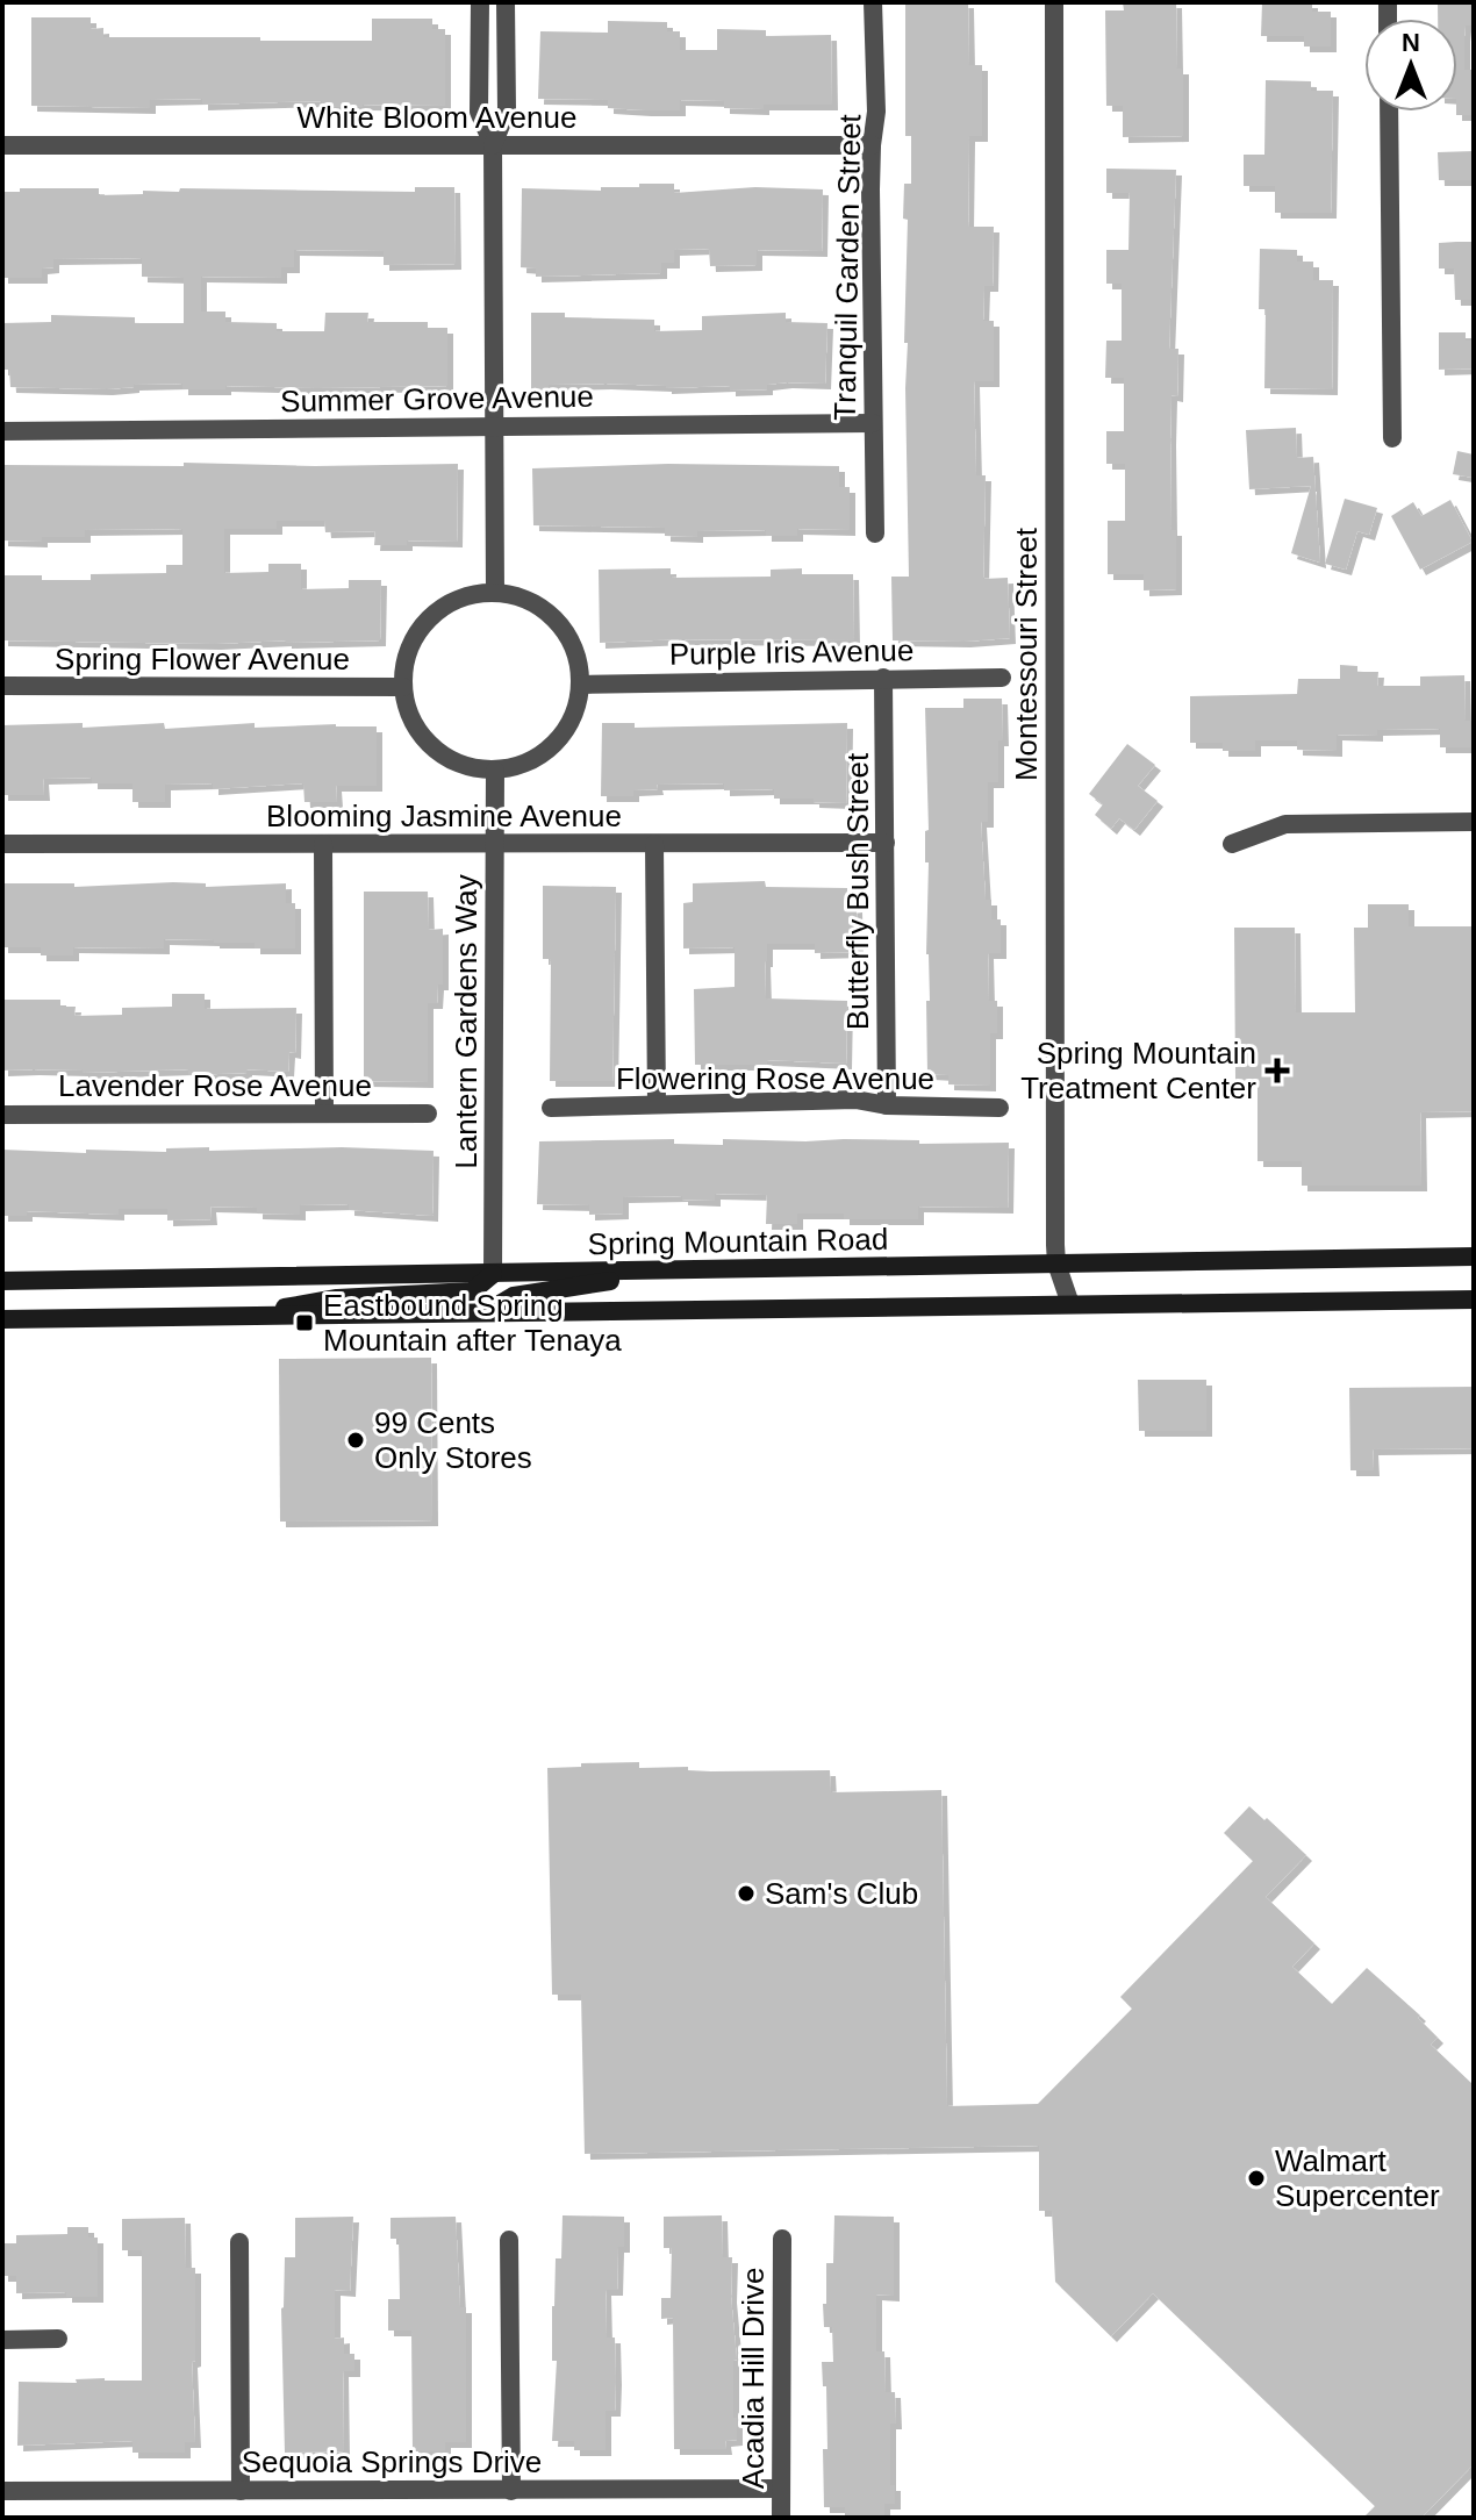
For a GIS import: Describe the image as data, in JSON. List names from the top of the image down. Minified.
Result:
{"streets":{"main road":["Spring Mountain Road"],"street":["White Bloom Avenue","Tranquil Garden Street","Summer Grove Avenue","Purple Iris Avenue","Montessouri Street","Spring Flower Avenue","Blooming Jasmine Avenue","Butterfly Bush Street","Lantern Gardens Way","Flowering Rose Avenue","Lavender Rose Avenue","Acadia Hill Drive","Sequoia Springs Drive"]},"crossings":[["White Bloom Avenue","Tranquil Garden Street"],["Tranquil Garden Street","Summer Grove Avenue"],["Purple Iris Avenue","Spring Flower Avenue"],["Purple Iris Avenue","Butterfly Bush Street"],["Purple Iris Avenue","Lantern Gardens Way"],["Montessouri Street","Spring Mountain Road"],["Spring Flower Avenue","Lantern Gardens Way"],["Blooming Jasmine Avenue","Butterfly Bush Street"],["Blooming Jasmine Avenue","Lantern Gardens Way"],["Butterfly Bush Street","Flowering Rose Avenue"],["Lantern Gardens Way","Spring Mountain Road"],["Acadia Hill Drive","Sequoia Springs Drive"]],"places":{"health":["Spring Mountain Treatment Center"],"transit":["Eastbound Spring Mountain after Tenaya"],"other":["99 Cents Only Stores","Sam's Club","Walmart Supercenter"]},"north":"top"}
